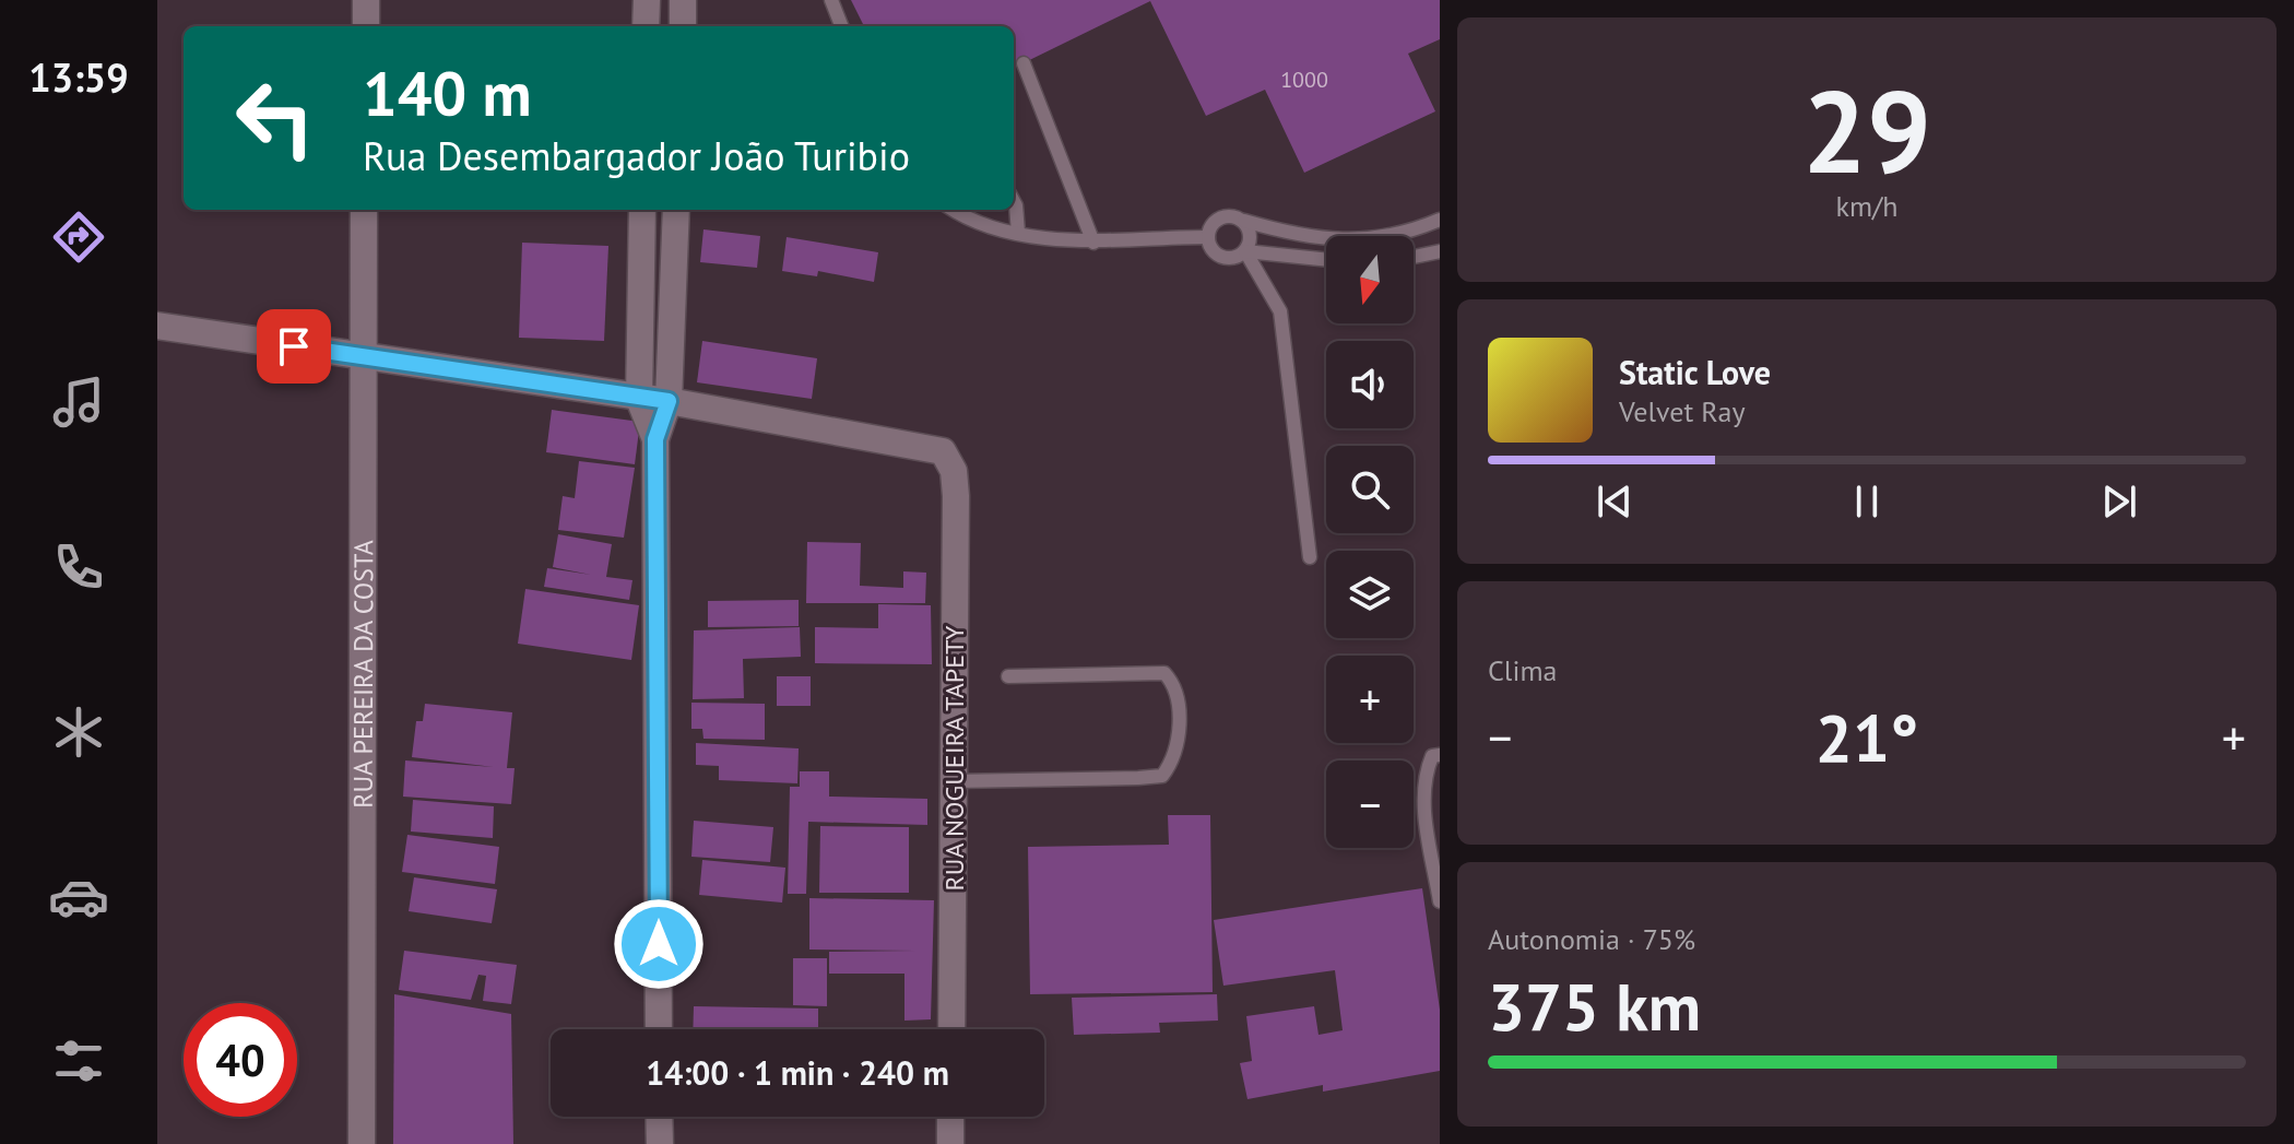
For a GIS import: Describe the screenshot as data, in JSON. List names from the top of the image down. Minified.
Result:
{"streets":{"street":["RUA PEREIRA DA COSTA","RUA NOGUEIRA TAPETY"]},"house_numbers":["1000"],"north":"bottom","page":{"tabs":"13:59","tile":[["29","km/h"],"Clima",["Autonomia · 75%","375 km"]],"turn":["140 m","Rua Desembargador João Turibio"],"map_buttons":["+","−"],"song":["Static Love","Velvet Ray"],"heat":["−","21°","+"],"limit":"40","trip":"14:00 · 1 min · 240 m"}}
